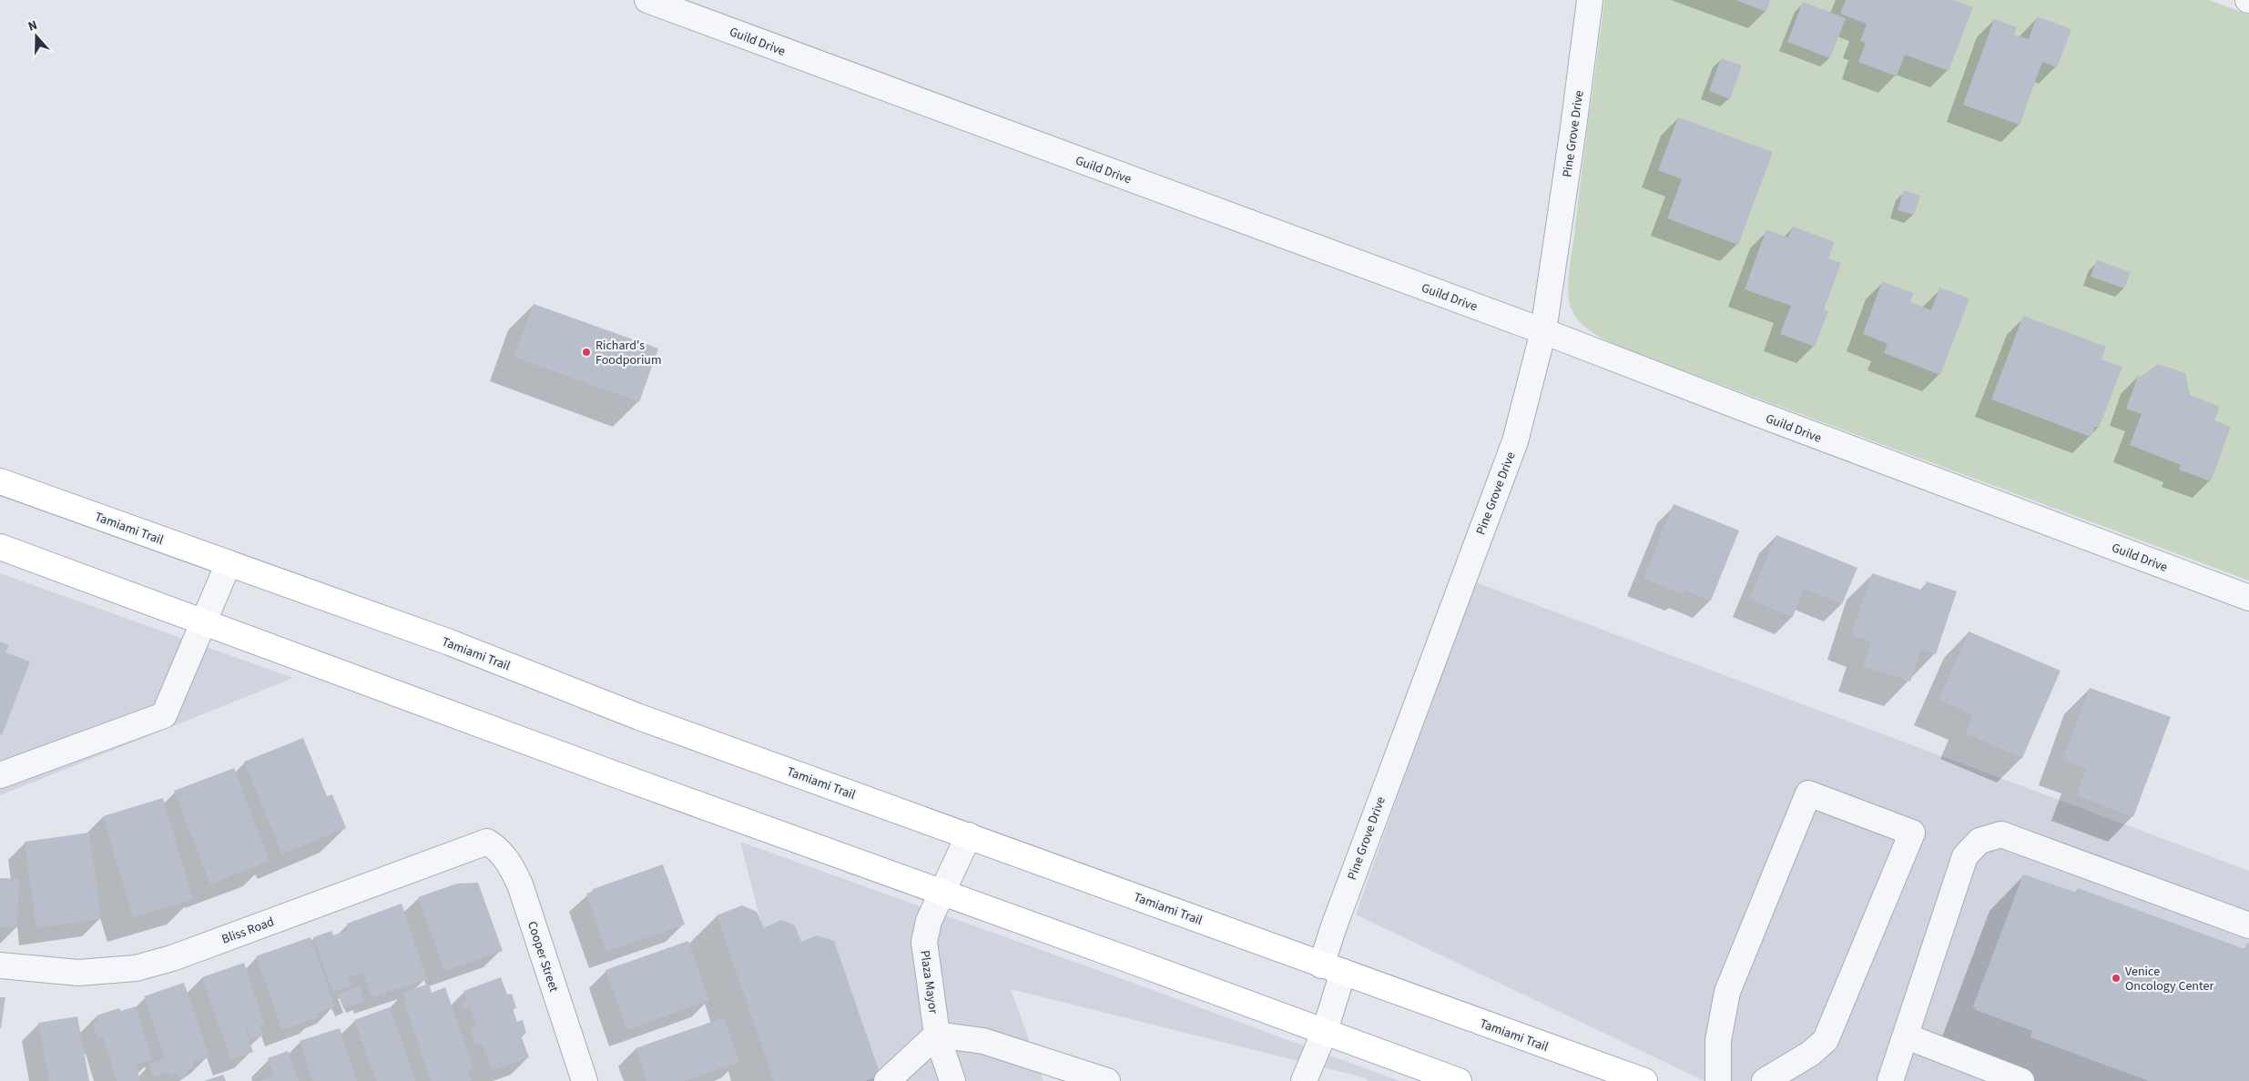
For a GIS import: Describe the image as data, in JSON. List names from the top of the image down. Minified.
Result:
{"streets":{"main road":["Tamiami Trail"],"street":["Guild Drive","Pine Grove Drive","Bliss Road","Cooper Street","Plaza Mayor"]},"crossings":[["Guild Drive","Pine Grove Drive"],["Pine Grove Drive","Tamiami Trail"],["Tamiami Trail","Plaza Mayor"],["Bliss Road","Cooper Street"]],"places":["Richard's Foodporium","Venice Oncology Center"],"north":"top"}
